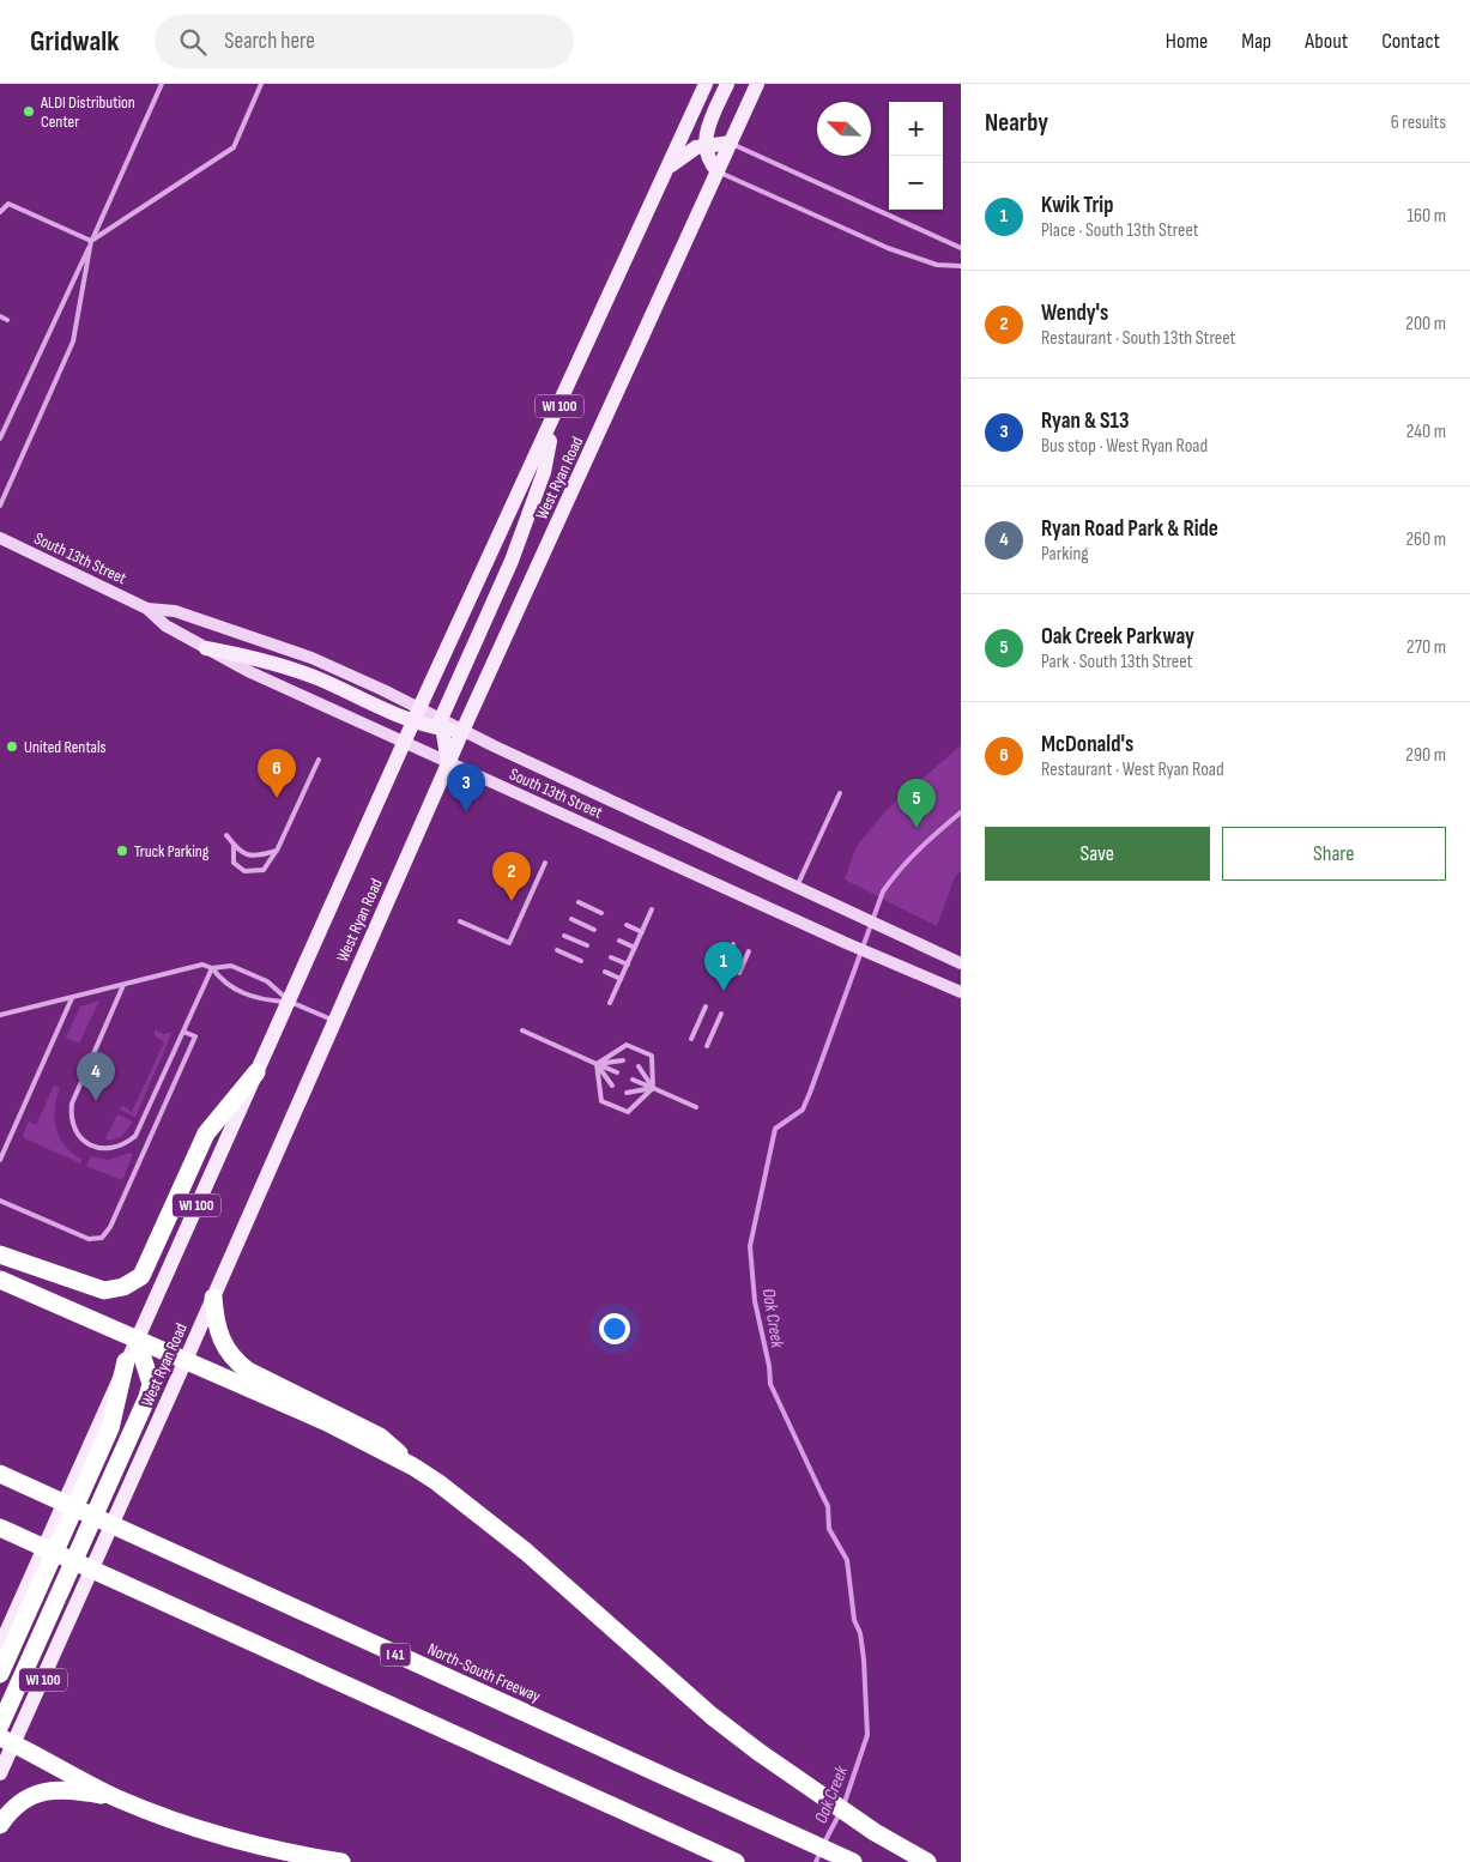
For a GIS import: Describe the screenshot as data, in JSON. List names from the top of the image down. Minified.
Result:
{"streets":{"highway":["I 41","North-South Freeway"],"main road":["WI 100","West Ryan Road"],"street":["South 13th Street"]},"crossings":[["West Ryan Road","South 13th Street"]],"water":["Oak Creek"],"places":["ALDI Distribution Center","United Rentals","Truck Parking"],"north":"top left","page":{"header":"Gridwalk","search":"Search here","nav":["Home","Map","About","Contact"],"heading":["Nearby","6 results"],"map_buttons":["+","−"],"list":[{"mark":"1","name":"Kwik Trip","note":"Place · South 13th Street","value":"160 m"},{"mark":"2","name":"Wendy's","note":"Restaurant · South 13th Street","value":"200 m"},{"mark":"3","name":"Ryan & S13","note":"Bus stop · West Ryan Road","value":"240 m"},{"mark":"4","name":"Ryan Road Park & Ride","note":"Parking","value":"260 m"},{"mark":"5","name":"Oak Creek Parkway","note":"Park · South 13th Street","value":"270 m"},{"mark":"6","name":"McDonald's","note":"Restaurant · West Ryan Road","value":"290 m"}],"pins":["6","3","5","2","1","4"],"buttons":["Save","Share"]}}
